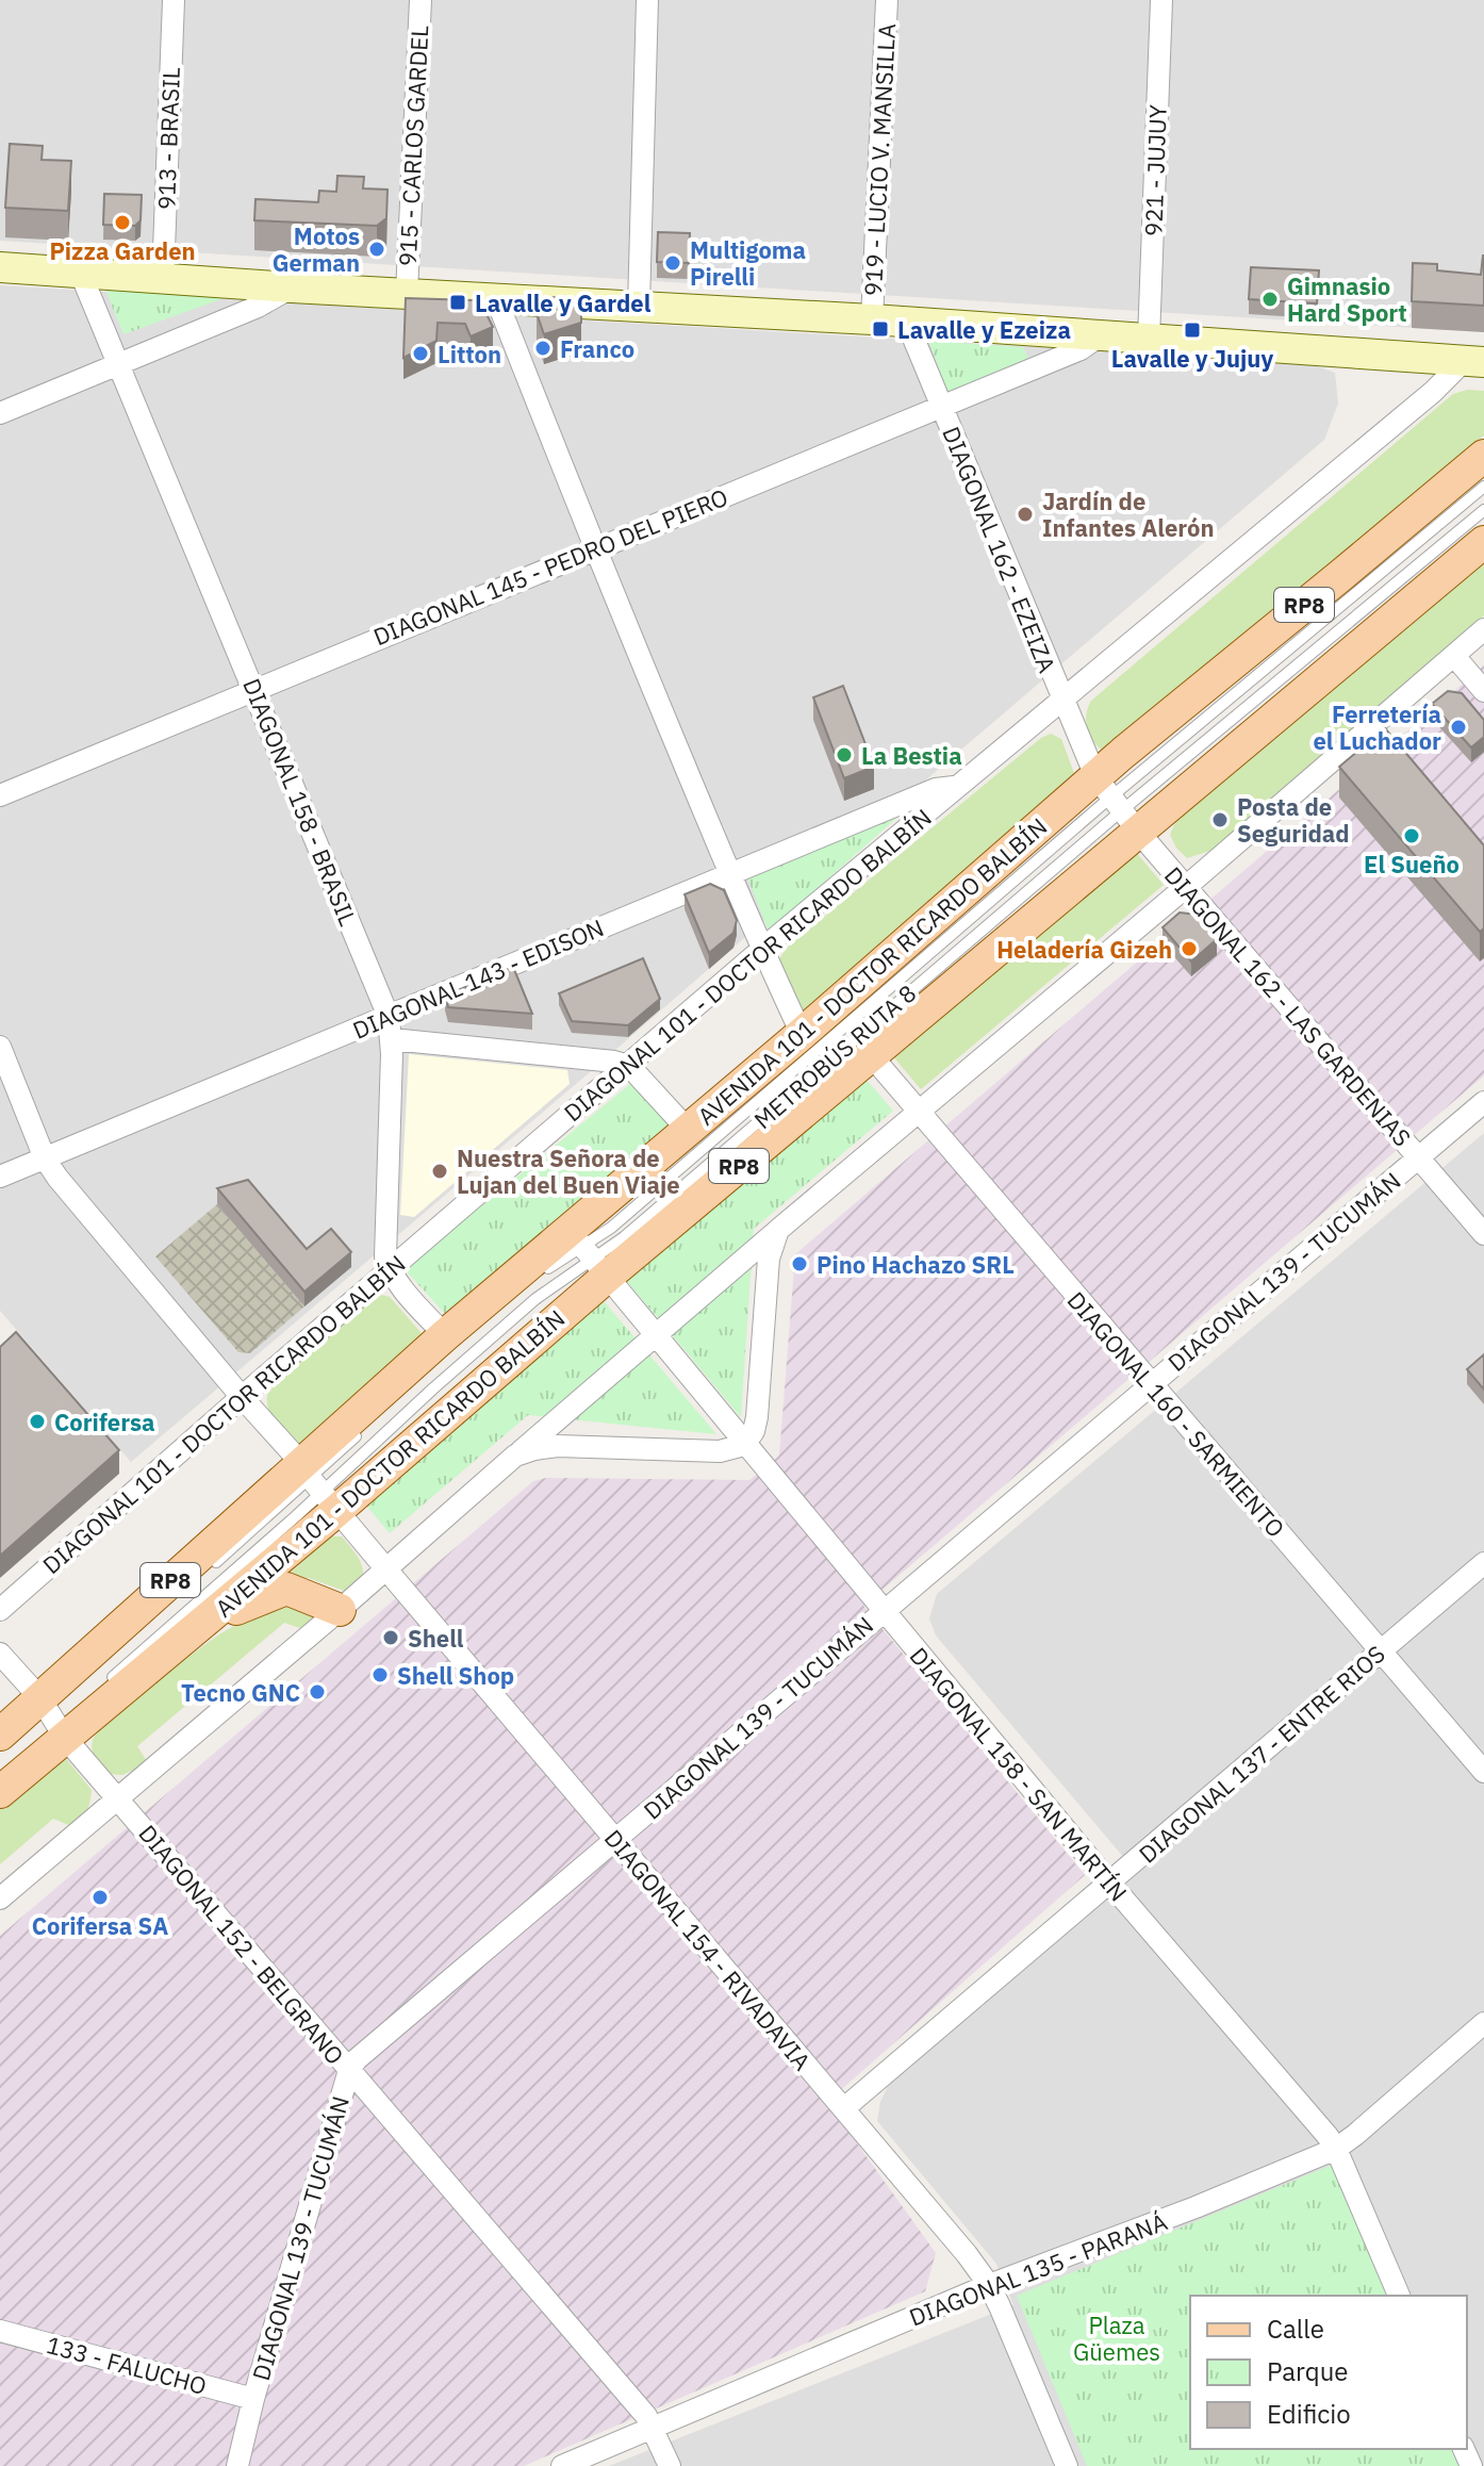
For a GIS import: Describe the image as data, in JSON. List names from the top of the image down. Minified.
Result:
{"streets":{"main road":["RP8","AVENIDA 101 - DOCTOR RICARDO BALBÍN"],"street":["913 - BRASIL","915 - CARLOS GARDEL","919 - LUCIO V. MANSILLA","921 - JUJUY","DIAGONAL 162 - EZEIZA","DIAGONAL 145 - PEDRO DEL PIERO","DIAGONAL 158 - BRASIL","DIAGONAL 101 - DOCTOR RICARDO BALBÍN","DIAGONAL 143 - EDISON","DIAGONAL 162 - LAS GARDENIAS","DIAGONAL 139 - TUCUMÁN","DIAGONAL 160 - SARMIENTO","DIAGONAL 137 - ENTRE RIOS","DIAGONAL 158 - SAN MARTÍN","DIAGONAL 152 - BELGRANO","DIAGONAL 154 - RIVADAVIA","DIAGONAL 135 - PARANÁ","133 - FALUCHO"],"lane":["METROBÚS RUTA 8"]},"crossings":[["DIAGONAL 162 - EZEIZA","DIAGONAL 145 - PEDRO DEL PIERO"],["DIAGONAL 162 - EZEIZA","DIAGONAL 101 - DOCTOR RICARDO BALBÍN"],["DIAGONAL 162 - EZEIZA","AVENIDA 101 - DOCTOR RICARDO BALBÍN"],["DIAGONAL 162 - EZEIZA","DIAGONAL 162 - LAS GARDENIAS"],["DIAGONAL 162 - EZEIZA","METROBÚS RUTA 8"],["DIAGONAL 145 - PEDRO DEL PIERO","DIAGONAL 158 - BRASIL"],["DIAGONAL 158 - BRASIL","DIAGONAL 101 - DOCTOR RICARDO BALBÍN"],["DIAGONAL 158 - BRASIL","DIAGONAL 143 - EDISON"],["DIAGONAL 101 - DOCTOR RICARDO BALBÍN","DIAGONAL 143 - EDISON"],["DIAGONAL 101 - DOCTOR RICARDO BALBÍN","DIAGONAL 154 - RIVADAVIA"],["AVENIDA 101 - DOCTOR RICARDO BALBÍN","DIAGONAL 162 - LAS GARDENIAS"],["AVENIDA 101 - DOCTOR RICARDO BALBÍN","METROBÚS RUTA 8"],["AVENIDA 101 - DOCTOR RICARDO BALBÍN","DIAGONAL 160 - SARMIENTO"],["AVENIDA 101 - DOCTOR RICARDO BALBÍN","DIAGONAL 158 - SAN MARTÍN"],["AVENIDA 101 - DOCTOR RICARDO BALBÍN","DIAGONAL 152 - BELGRANO"],["AVENIDA 101 - DOCTOR RICARDO BALBÍN","DIAGONAL 154 - RIVADAVIA"],["DIAGONAL 143 - EDISON","DIAGONAL 154 - RIVADAVIA"],["DIAGONAL 162 - LAS GARDENIAS","METROBÚS RUTA 8"],["DIAGONAL 162 - LAS GARDENIAS","DIAGONAL 139 - TUCUMÁN"],["METROBÚS RUTA 8","DIAGONAL 158 - SAN MARTÍN"],["DIAGONAL 139 - TUCUMÁN","DIAGONAL 160 - SARMIENTO"],["DIAGONAL 139 - TUCUMÁN","DIAGONAL 158 - SAN MARTÍN"],["DIAGONAL 139 - TUCUMÁN","DIAGONAL 152 - BELGRANO"],["DIAGONAL 139 - TUCUMÁN","DIAGONAL 154 - RIVADAVIA"],["DIAGONAL 139 - TUCUMÁN","133 - FALUCHO"],["DIAGONAL 160 - SARMIENTO","DIAGONAL 137 - ENTRE RIOS"],["DIAGONAL 137 - ENTRE RIOS","DIAGONAL 158 - SAN MARTÍN"],["DIAGONAL 137 - ENTRE RIOS","DIAGONAL 154 - RIVADAVIA"],["DIAGONAL 158 - SAN MARTÍN","DIAGONAL 135 - PARANÁ"],["DIAGONAL 152 - BELGRANO","DIAGONAL 135 - PARANÁ"],["DIAGONAL 154 - RIVADAVIA","DIAGONAL 135 - PARANÁ"]],"parks":["Plaza Güemes"],"places":{"other":["Pizza Garden","Motos German","Multigoma Pirelli","Gimnasio Hard Sport","Franco","Litton","Jardín de Infantes Alerón","Ferretería el Luchador","La Bestia","Posta de Seguridad","El Sueño","Heladería Gizeh","Nuestra Señora de Lujan del Buen Viaje","Pino Hachazo SRL","Corifersa","Shell","Shell Shop","Tecno GNC","Corifersa SA"],"transit":["Lavalle y Gardel","Lavalle y Ezeiza","Lavalle y Jujuy"]},"legend":["Calle","Parque","Edificio"]}
